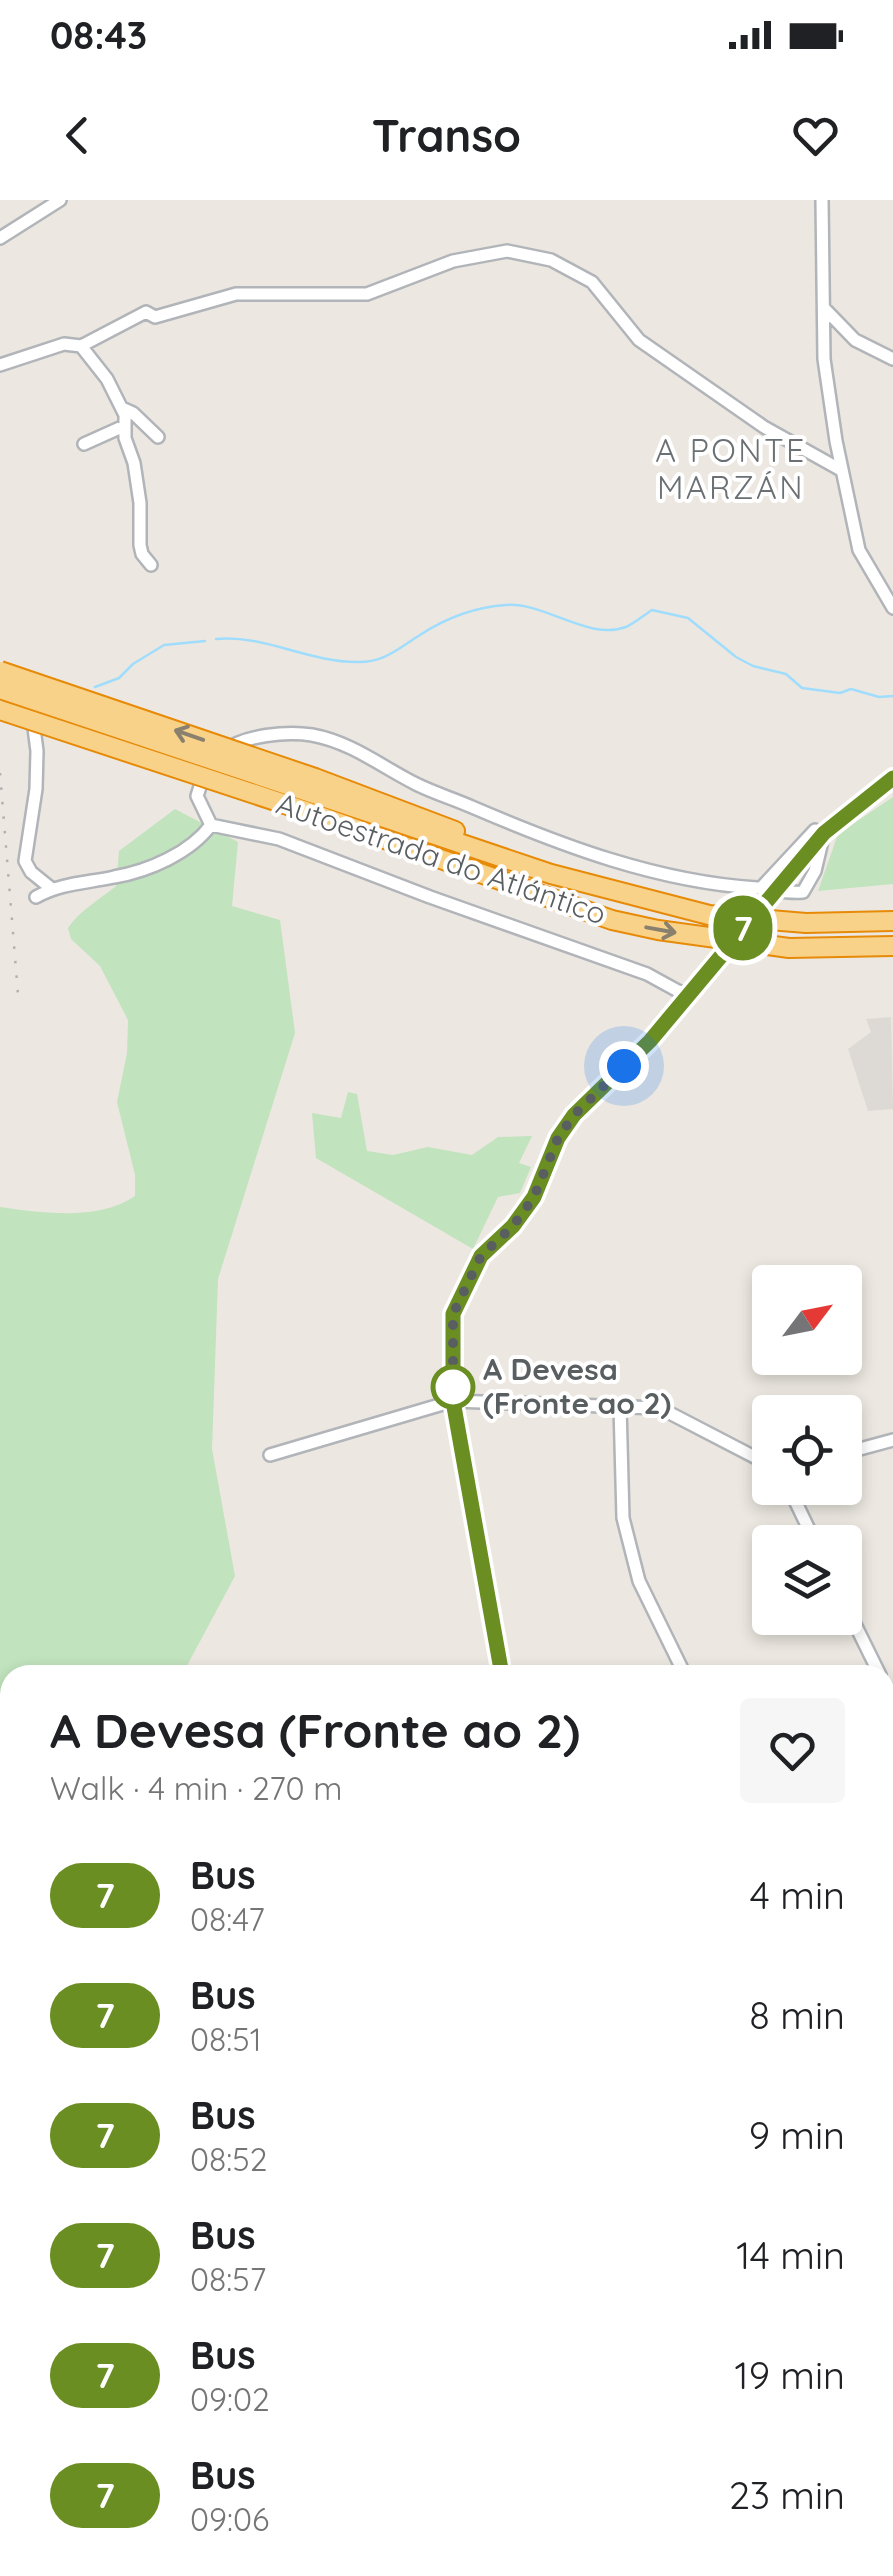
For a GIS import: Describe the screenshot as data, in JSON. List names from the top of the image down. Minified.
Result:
{"streets":{"highway":["Autoestrada do Atlántico"]},"districts":["A PONTE MARZÁN"],"places":["A Devesa (Fronte ao 2)"],"lines":["bus line 7"],"north":"top right","page":{"status":"08:43","header":"Transo","on_map":"7","heading":["A Devesa (Fronte ao 2)","Walk · 4 min · 270 m"],"list":[{"mark":"7","name":"Bus","note":"08:47","value":"4 min"},{"mark":"7","name":"Bus","note":"08:51","value":"8 min"},{"mark":"7","name":"Bus","note":"08:52","value":"9 min"},{"mark":"7","name":"Bus","note":"08:57","value":"14 min"},{"mark":"7","name":"Bus","note":"09:02","value":"19 min"},{"mark":"7","name":"Bus","note":"09:06","value":"23 min"}]}}
